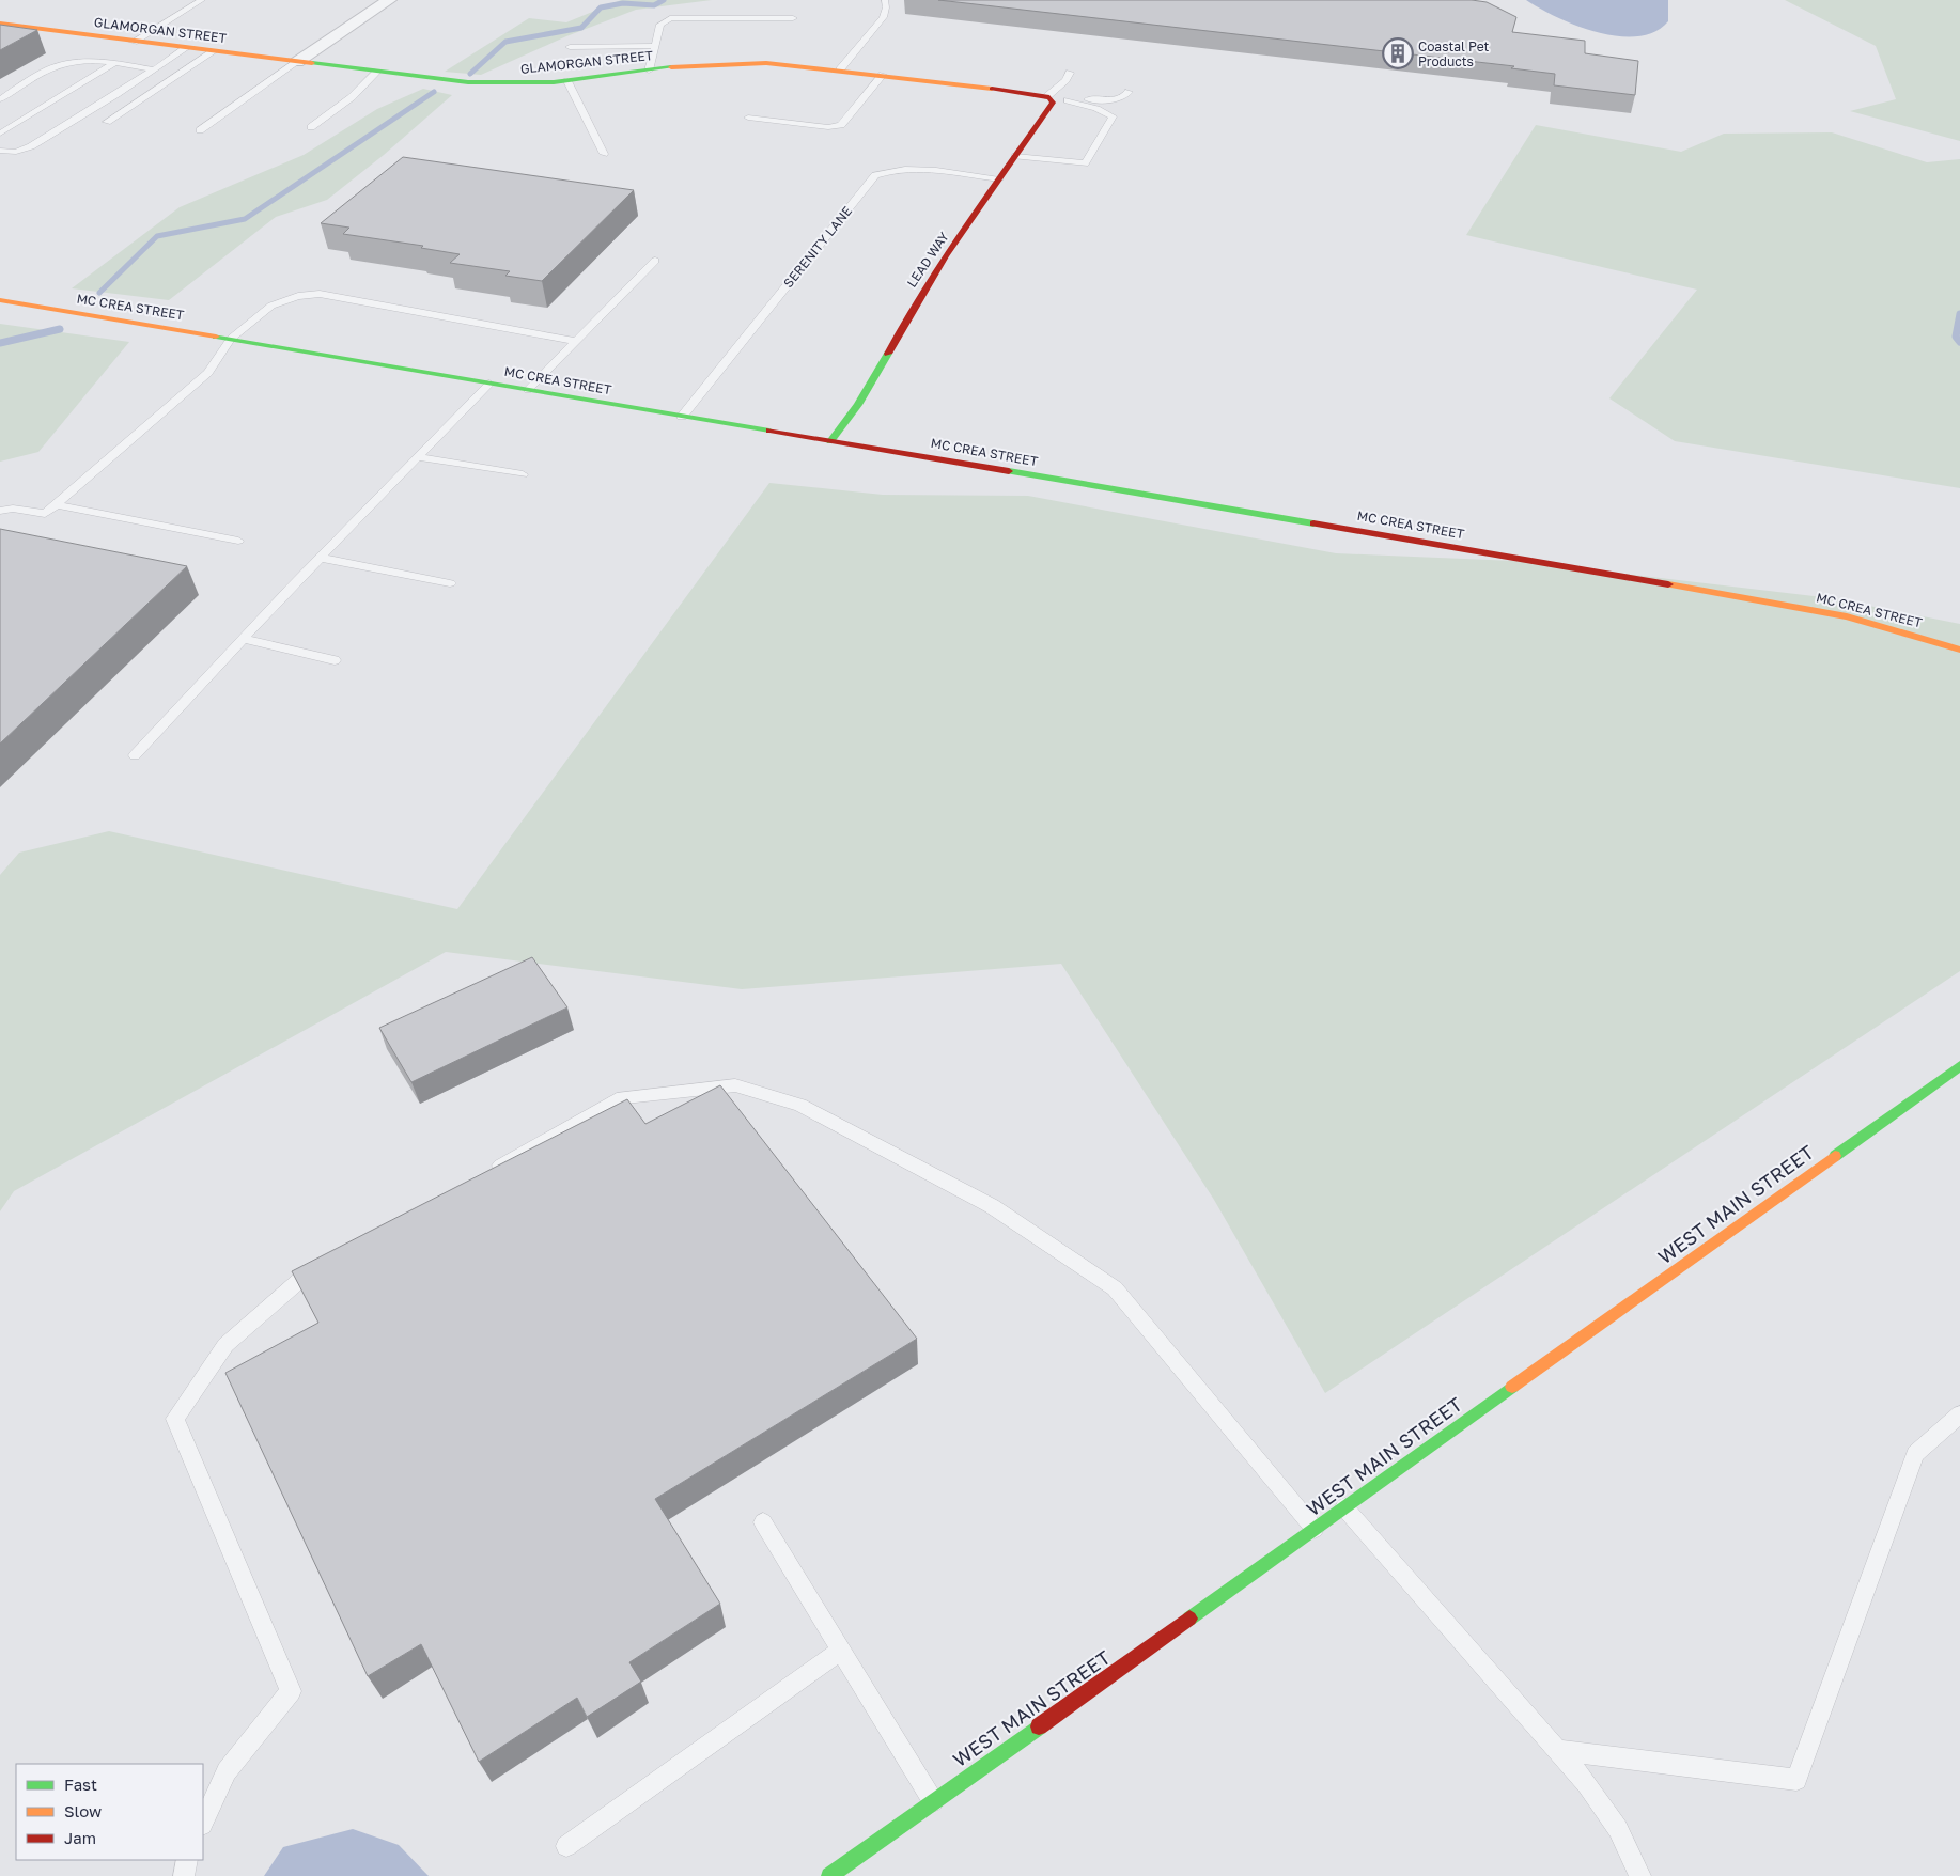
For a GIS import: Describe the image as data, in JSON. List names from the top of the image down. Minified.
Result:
{"streets":{"street":["GLAMORGAN STREET","LEAD WAY","MC CREA STREET","WEST MAIN STREET"],"lane":["SERENITY LANE"]},"crossings":[["GLAMORGAN STREET","LEAD WAY"],["SERENITY LANE","LEAD WAY"],["SERENITY LANE","MC CREA STREET"],["LEAD WAY","MC CREA STREET"]],"places":{"building":["Coastal Pet Products"]},"legend":["Fast","Slow","Jam"]}
